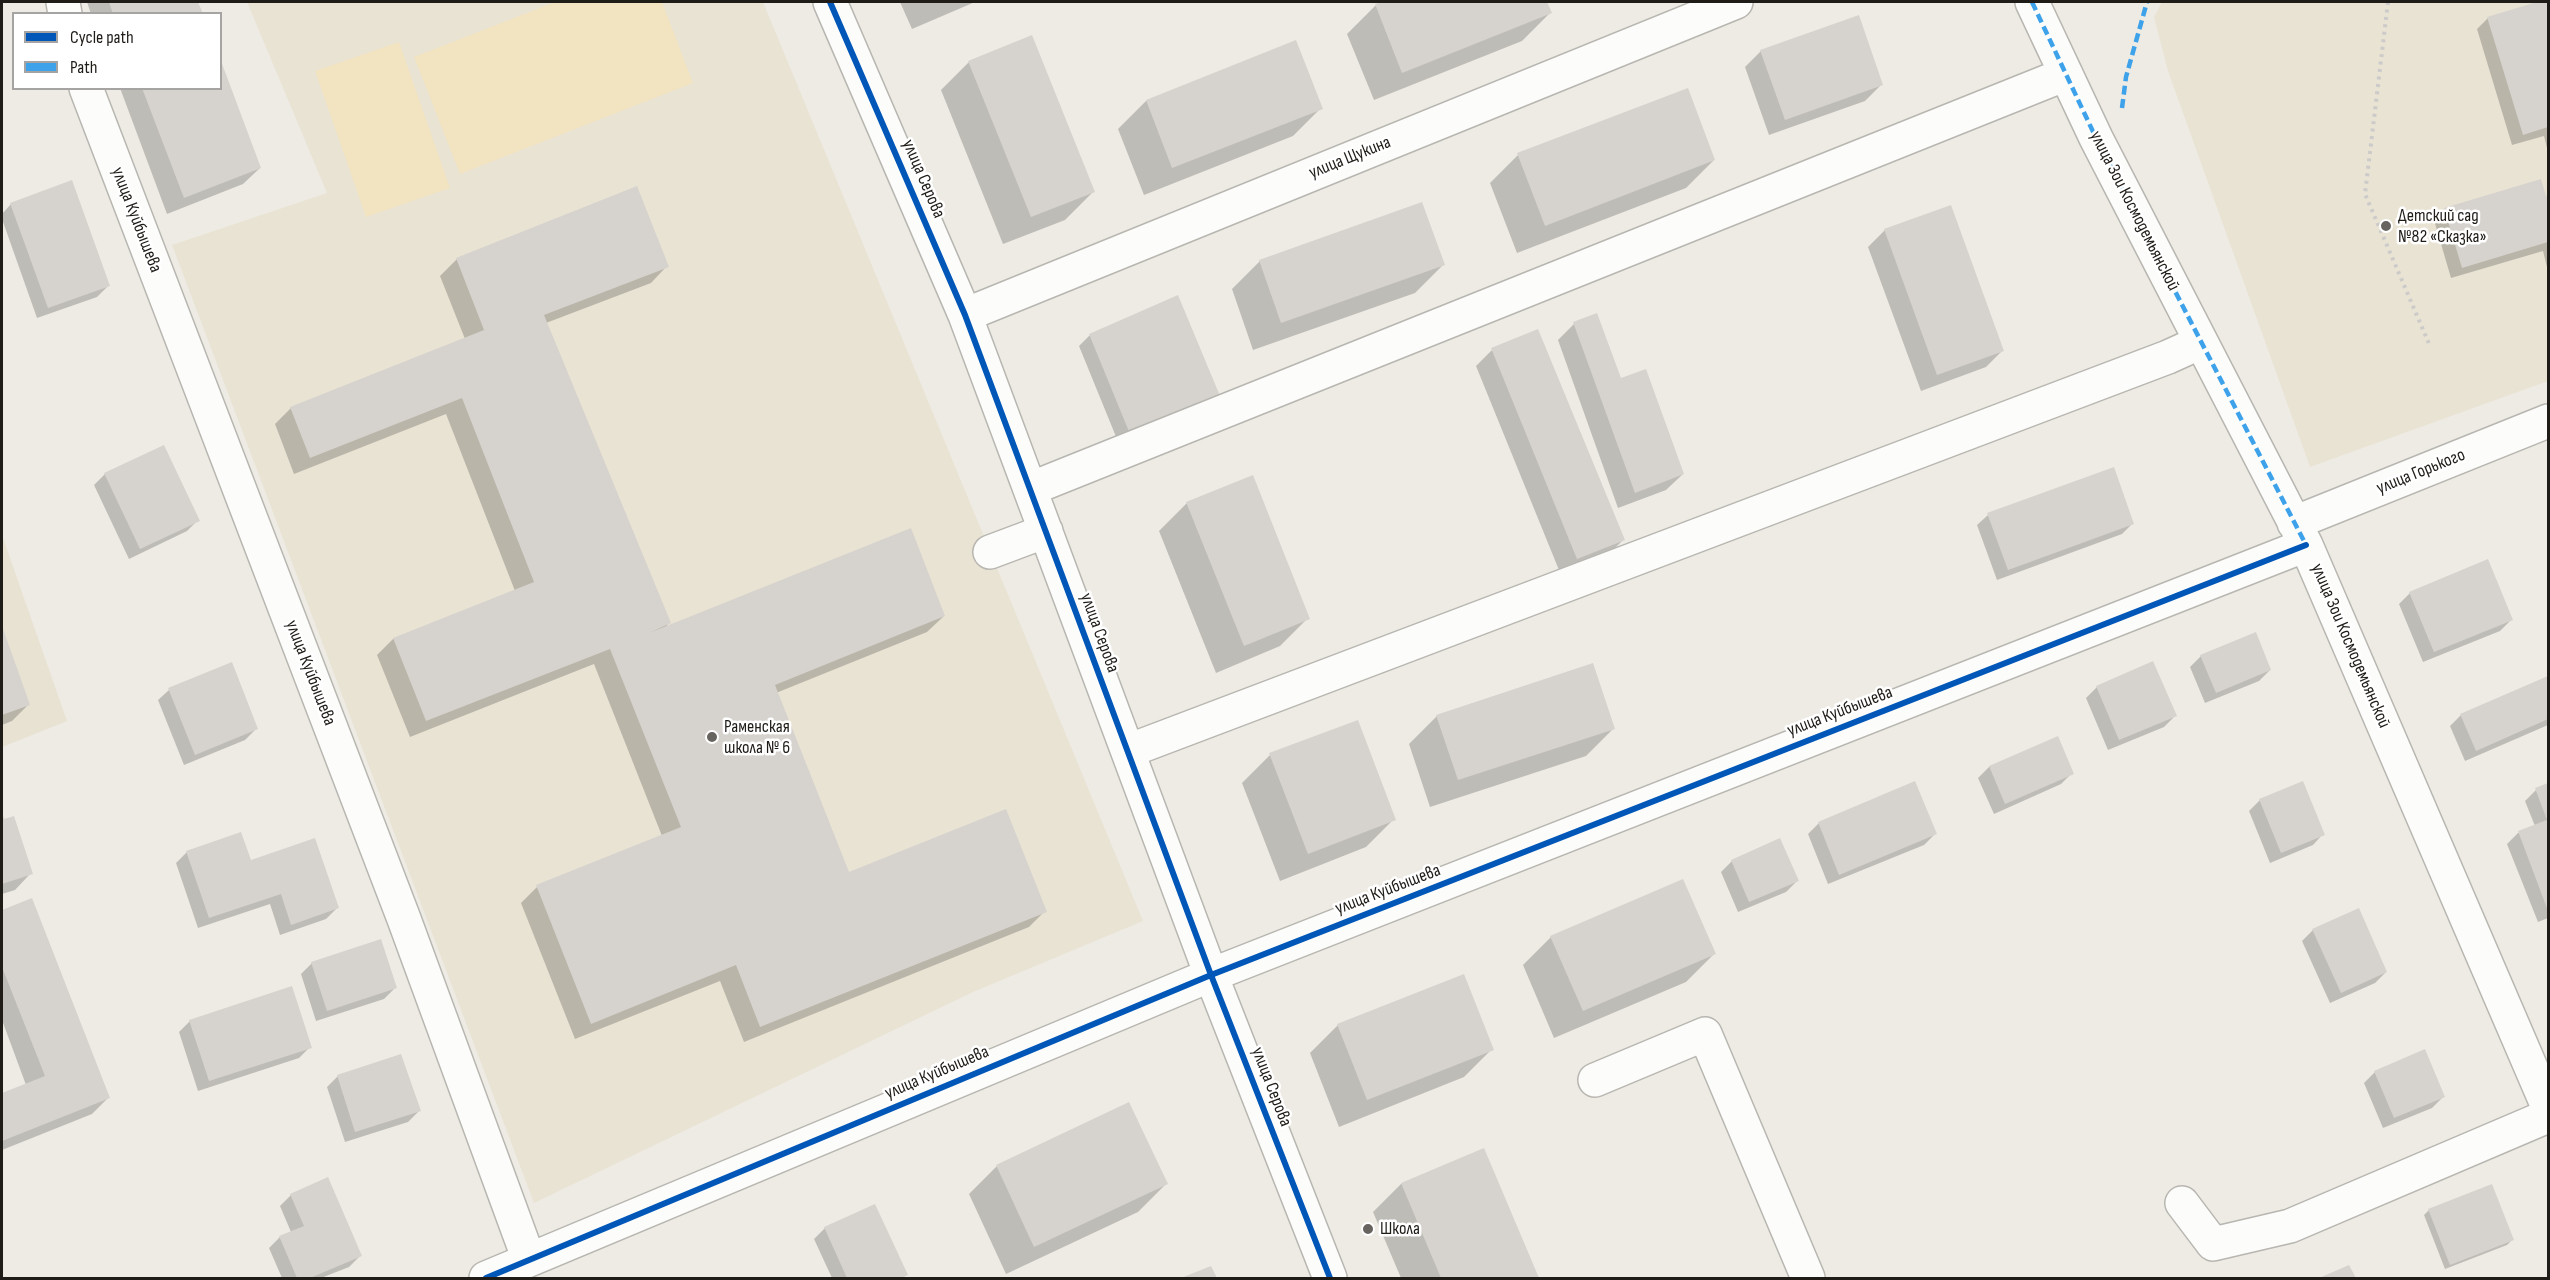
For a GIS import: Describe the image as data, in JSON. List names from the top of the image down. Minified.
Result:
{"streets":{"street":["улица Щукина","улица Серова","улица Зои Космодемьянской","улица Куйбышева","улица Горького"]},"crossings":[["улица Щукина","улица Серова"],["улица Серова","улица Куйбышева"],["улица Зои Космодемьянской","улица Куйбышева"],["улица Зои Космодемьянской","улица Горького"],["улица Куйбышева","улица Горького"]],"places":["Детский сад №82 «Сказка»","Раменская школа № 6","Школа"],"legend":["Cycle path","Path"]}
